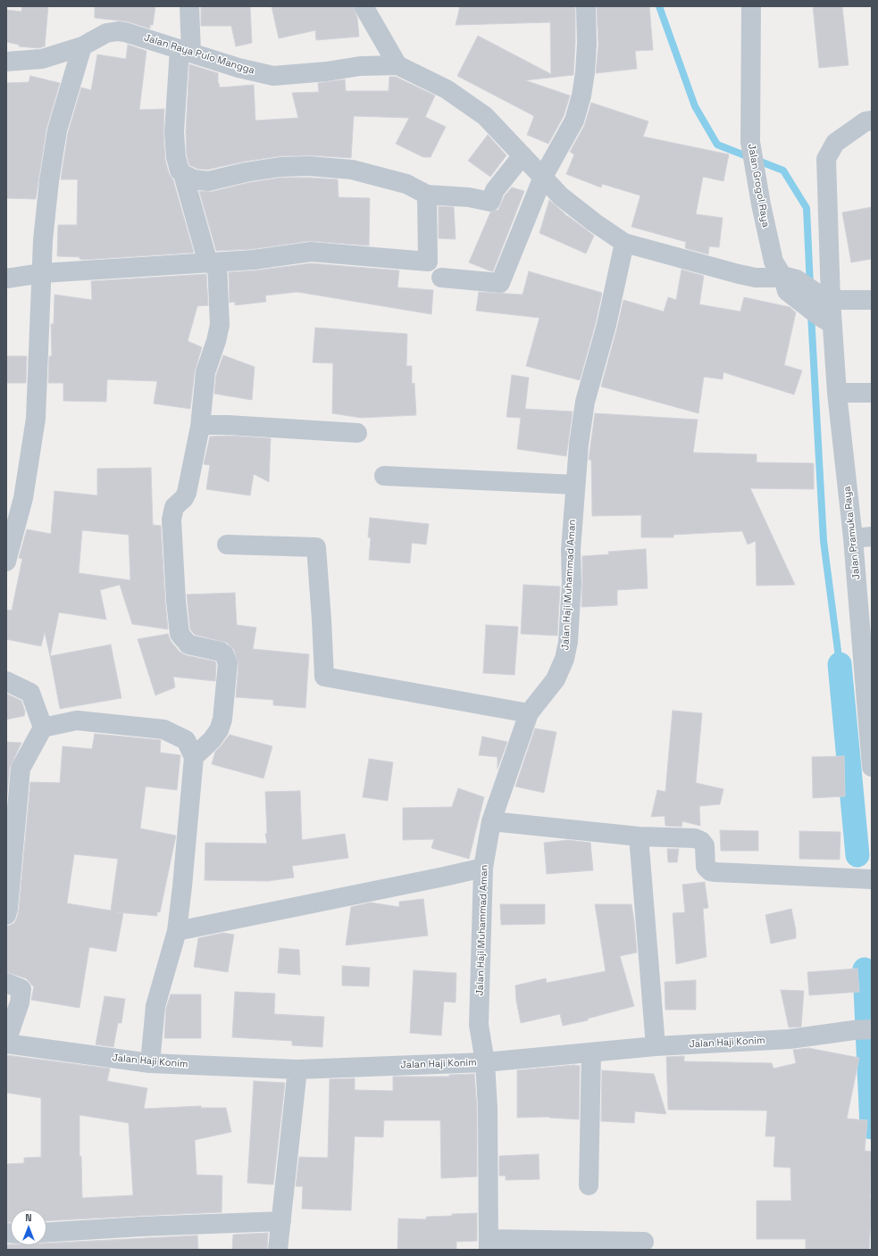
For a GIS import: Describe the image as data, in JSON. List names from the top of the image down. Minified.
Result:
{"streets":{"street":["Jalan Raya Pulo Mangga","Jalan Grogol Raya","Jalan Pramuka Raya","Jalan Haji Muhammad Aman","Jalan Haji Konim"]},"crossings":[["Jalan Grogol Raya","Jalan Pramuka Raya"],["Jalan Haji Muhammad Aman","Jalan Haji Konim"]],"north":"top"}
